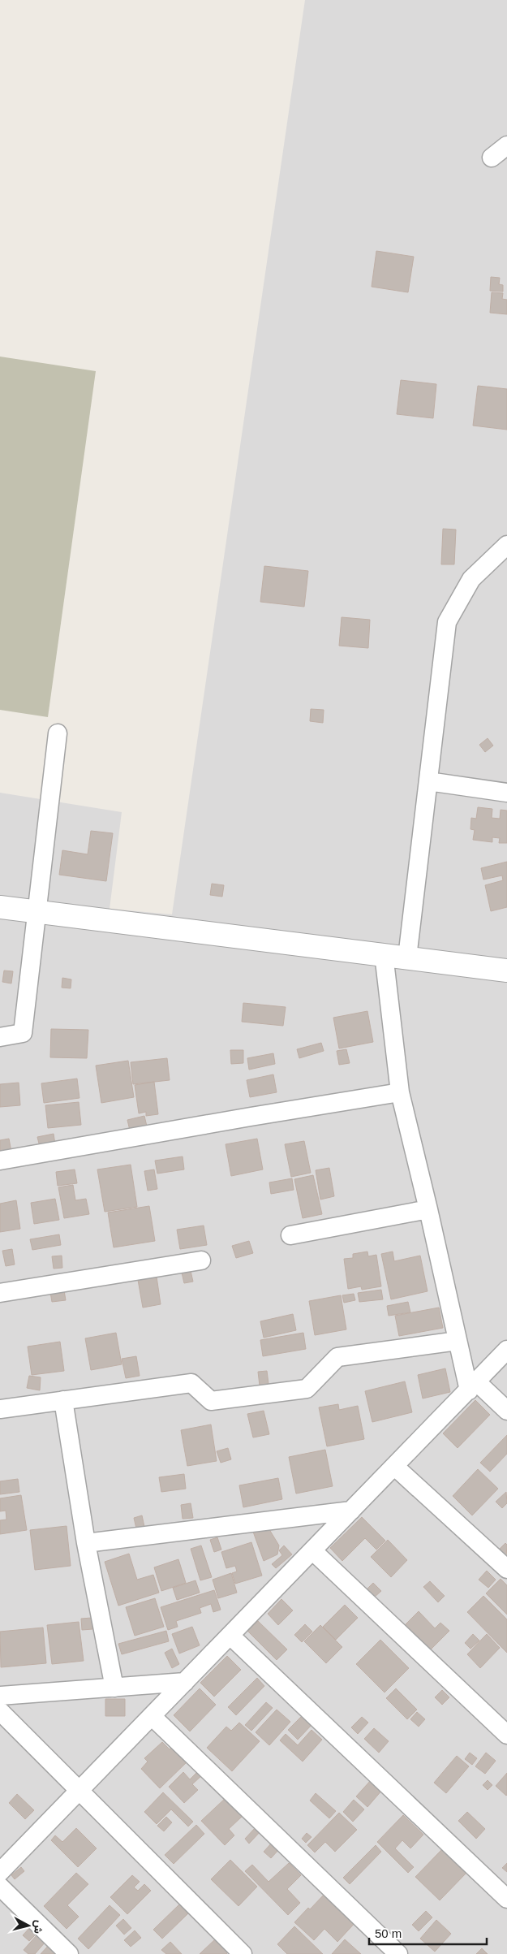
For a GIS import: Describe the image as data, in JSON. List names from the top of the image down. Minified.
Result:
{"scale_bar":"50 m","north":"right"}
